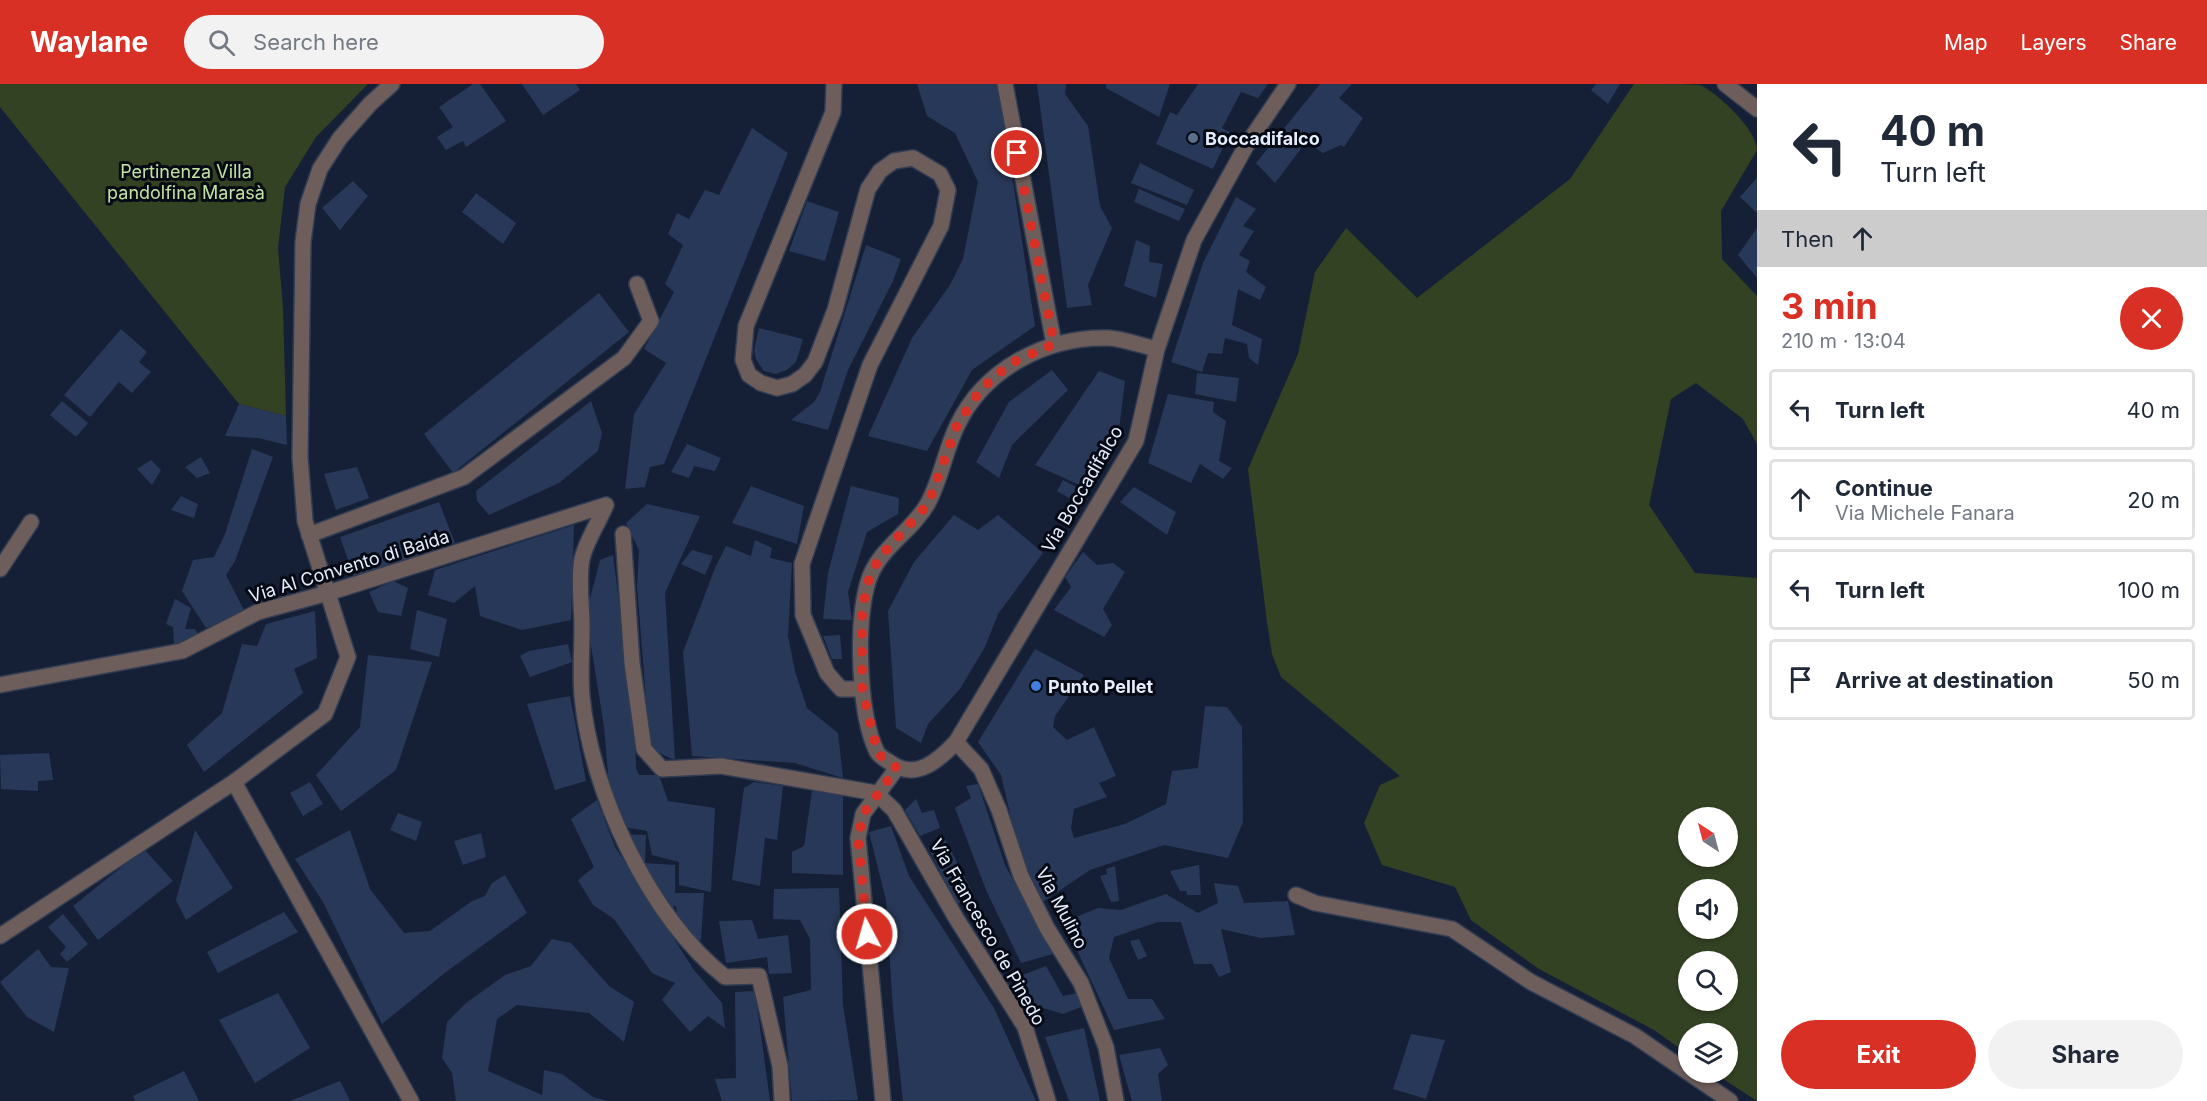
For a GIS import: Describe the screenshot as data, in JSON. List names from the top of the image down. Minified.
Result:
{"streets":{"street":["Via Boccadifalco","Via Al Convento di Baida","Via Mulino","Via Francesco de Pinedo"]},"crossings":[["Via Boccadifalco","Via Mulino"]],"parks":["Pertinenza Villa pandolfina Marasà"],"places":["Boccadifalco","Punto Pellet"],"north":"top left","page":{"header":"Waylane","search":"Search here","nav":["Map","Layers","Share"],"turn":["40 m","Turn left"],"then":"Then","heading":["3 min","210 m · 13:04"],"list":[{"name":"Turn left","value":"40 m"},{"name":"Continue","note":"Via Michele Fanara","value":"20 m"},{"name":"Turn left","value":"100 m"},{"name":"Arrive at destination","value":"50 m"}],"buttons":["Exit","Share"]}}
